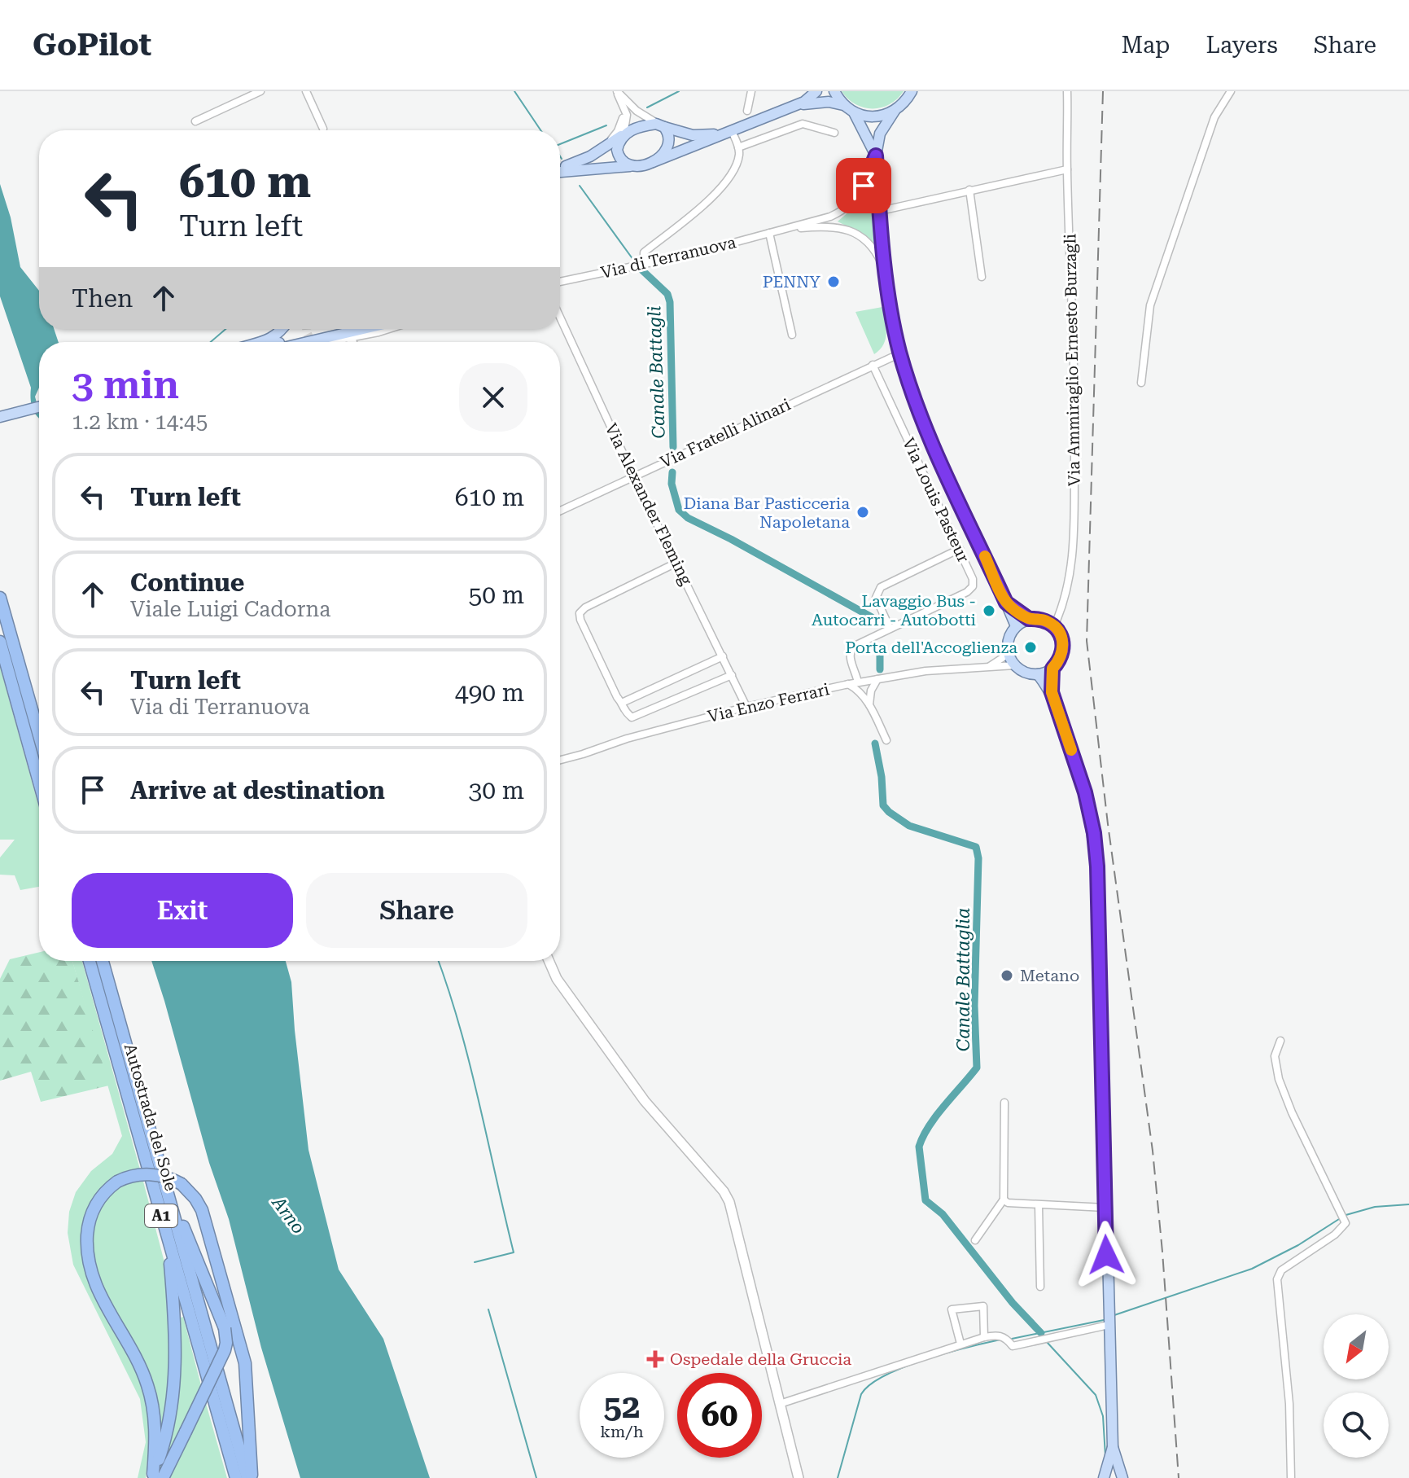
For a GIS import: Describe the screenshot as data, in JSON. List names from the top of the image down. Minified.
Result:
{"streets":{"highway":["Autostrada del Sole","A1"],"street":["Via di Terranuova","Via Ammiraglio Ernesto Burzagli","Via Fratelli Alinari","Via Louis Pasteur","Via Alexander Fleming","Via Enzo Ferrari"]},"crossings":[["Via Ammiraglio Ernesto Burzagli","Via Enzo Ferrari"],["Via Fratelli Alinari","Via Louis Pasteur"],["Via Fratelli Alinari","Via Alexander Fleming"],["Via Louis Pasteur","Via Enzo Ferrari"],["Via Alexander Fleming","Via Enzo Ferrari"]],"water":["Canale Battagli","Canale Battaglia","Arno"],"places":{"other":["PENNY","Diana Bar Pasticceria Napoletana","Lavaggio Bus - Autocarri - Autobotti","Porta dell'Accoglienza","Metano"],"health":["Ospedale della Gruccia"]},"north":"bottom left","page":{"header":"GoPilot","nav":["Map","Layers","Share"],"turn":["610 m","Turn left"],"then":"Then","heading":["3 min","1.2 km · 14:45"],"list":[{"name":"Turn left","value":"610 m"},{"name":"Continue","note":"Viale Luigi Cadorna","value":"50 m"},{"name":"Turn left","note":"Via di Terranuova","value":"490 m"},{"name":"Arrive at destination","value":"30 m"}],"buttons":["Exit","Share"],"speed":"52 km/h","limit":"60"}}
